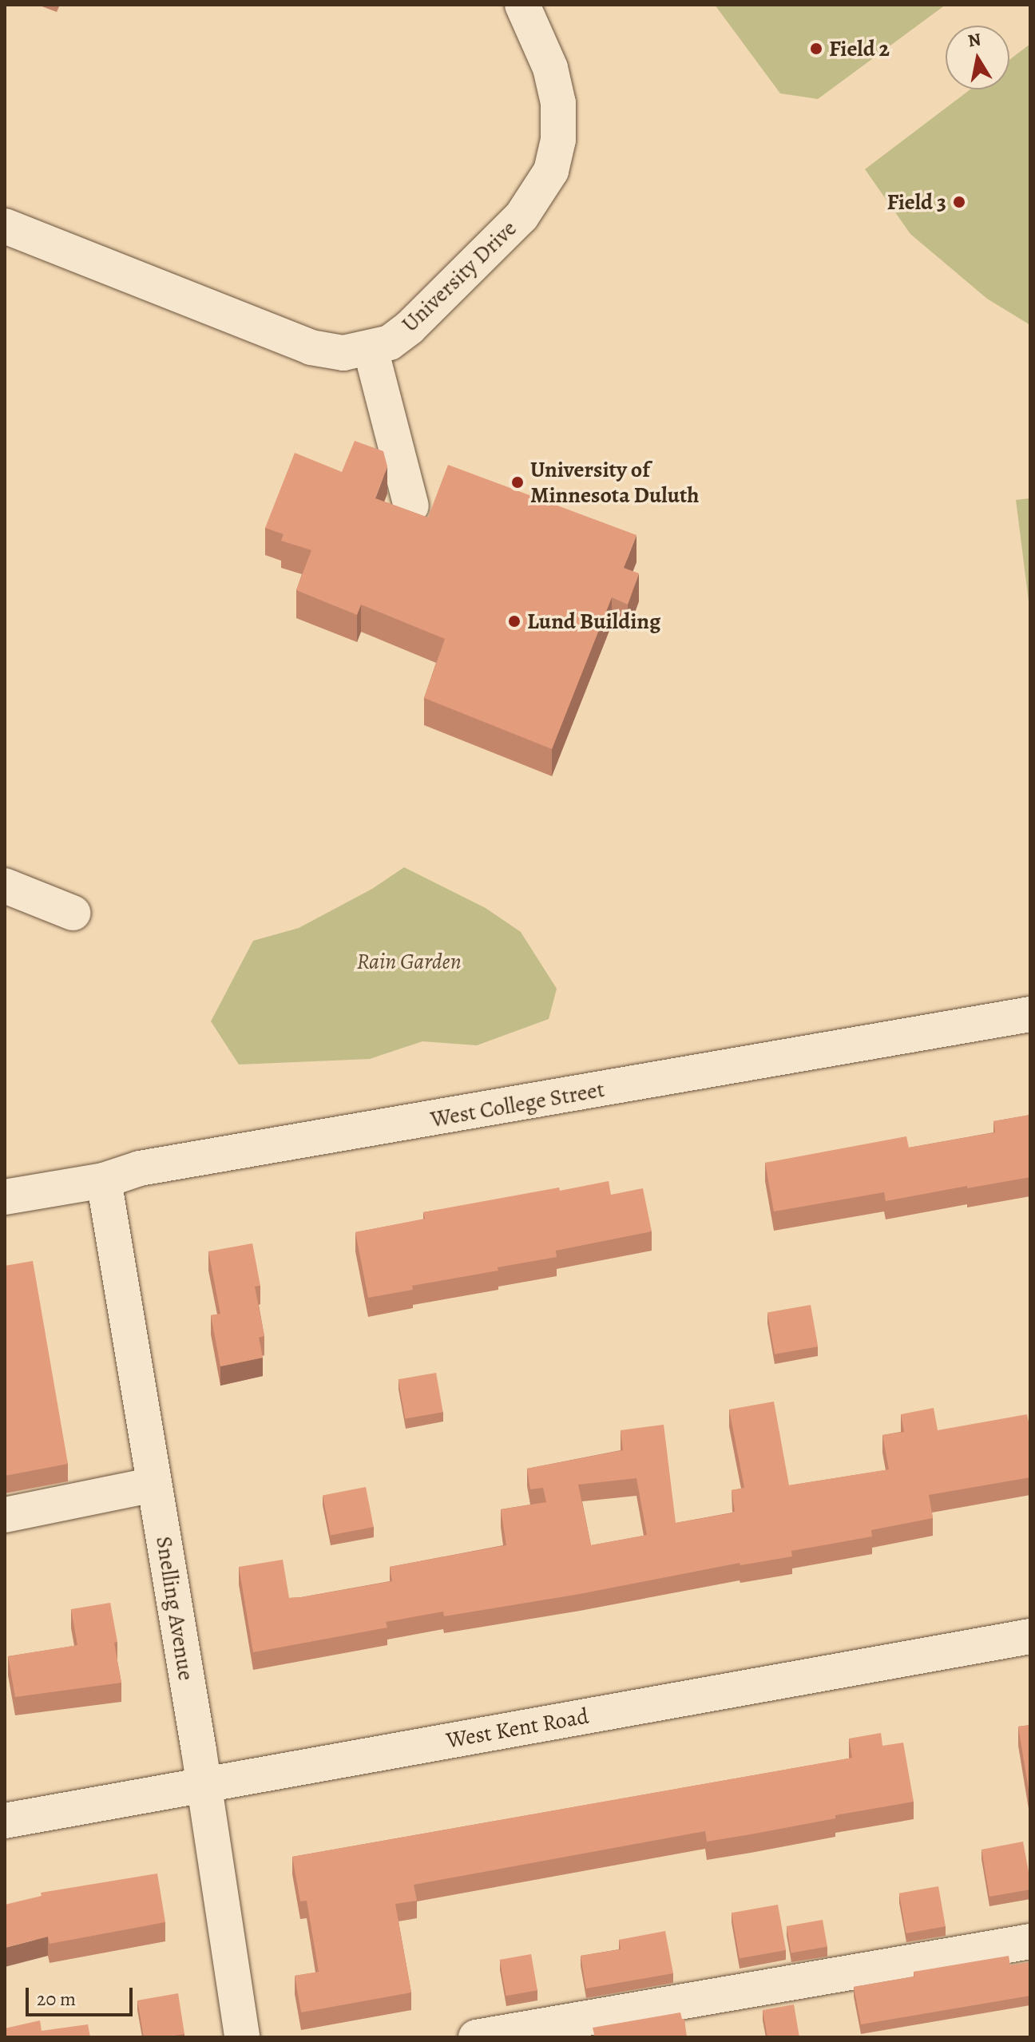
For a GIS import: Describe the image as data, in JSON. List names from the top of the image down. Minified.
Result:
{"streets":{"street":["University Drive","West College Street","Snelling Avenue","West Kent Road"]},"crossings":[["West College Street","Snelling Avenue"],["Snelling Avenue","West Kent Road"]],"parks":["Rain Garden"],"places":["Field 2","Field 3","University of Minnesota Duluth","Lund Building"],"scale_bar":"20 m","north":"top"}
